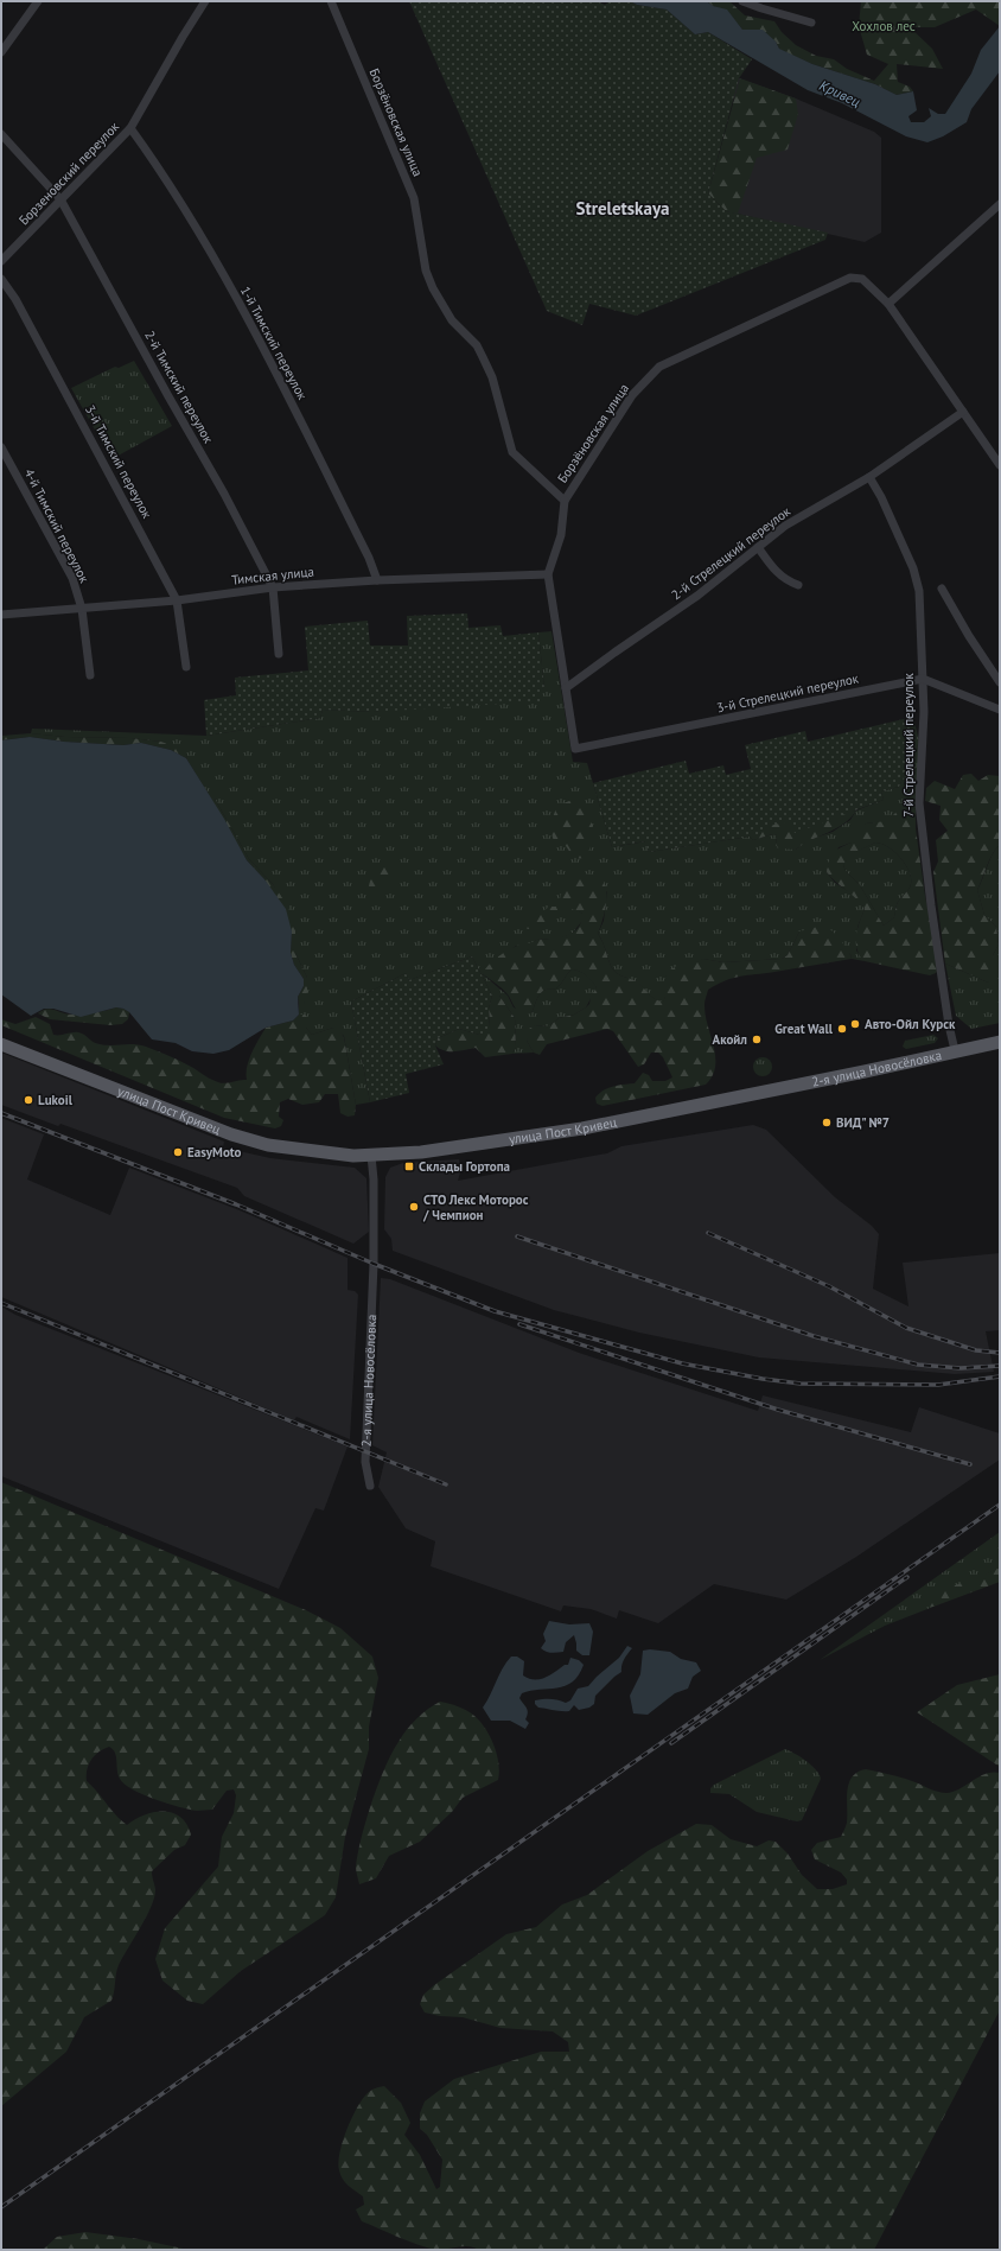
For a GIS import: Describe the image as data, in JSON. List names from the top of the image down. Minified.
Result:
{"streets":{"main road":["2-я улица Новосёловка","улица Пост Кривец"],"street":["Борзёновская улица","Борзеновский переулок","1-й Тимский переулок","2-й Тимский переулок","3-й Тимский переулок","4-й Тимский переулок","2-й Стрелецкий переулок","Тимская улица","3-й Стрелецкий переулок","7-й Стрелецкий переулок"]},"crossings":[["Борзёновская улица","2-й Стрелецкий переулок"],["Борзеновский переулок","1-й Тимский переулок"],["Борзеновский переулок","2-й Тимский переулок"],["1-й Тимский переулок","Тимская улица"],["2-й Тимский переулок","Тимская улица"],["3-й Тимский переулок","Тимская улица"],["4-й Тимский переулок","Тимская улица"],["2-й Стрелецкий переулок","3-й Стрелецкий переулок"],["2-й Стрелецкий переулок","7-й Стрелецкий переулок"],["3-й Стрелецкий переулок","7-й Стрелецкий переулок"],["7-й Стрелецкий переулок","2-я улица Новосёловка"],["2-я улица Новосёловка","улица Пост Кривец"]],"districts":["Streletskaya"],"water":["Кривец"],"parks":["Хохлов лес"],"places":{"other":["Авто-Ойл Курск","Great Wall","Акойл","Lukoil","ВИД\" №7","EasyMoto","СТО Лекс Моторос / Чемпион"],"transit":["Склады Гортопа"]}}
